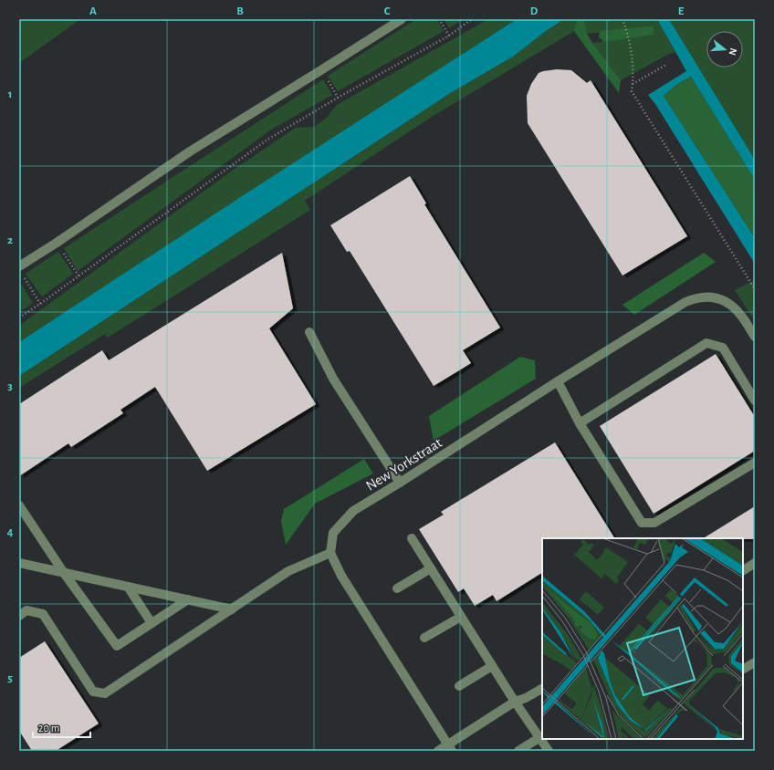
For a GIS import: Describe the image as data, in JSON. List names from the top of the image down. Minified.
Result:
{"streets":{"street":["New Yorkstraat"]},"scale_bar":"20 m","north":"right","grid":{"columns":["A","B","C","D","E"],"rows":["1","2","3","4","5"]}}
